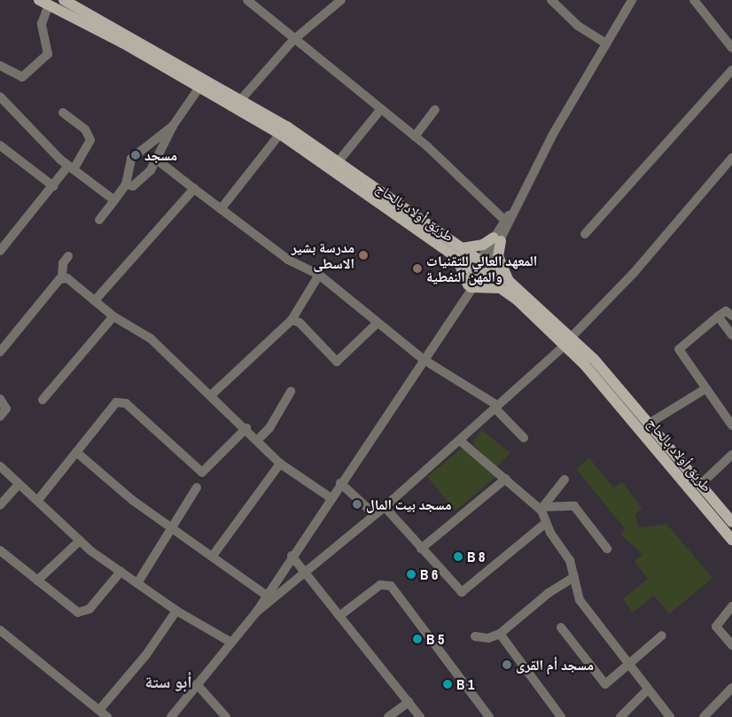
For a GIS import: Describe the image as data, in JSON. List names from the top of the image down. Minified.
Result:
{"streets":{"main road":["طريق أولاد بالحاج"]},"districts":["أبو ستة"],"places":["مسجد","مدرسة بشير الاسطى","المعهد العالي للتقنيات والمهن النفطية","مسجد بيت المال","B 8","B 6","B 5","مسجد أم القرى","B 1"]}
